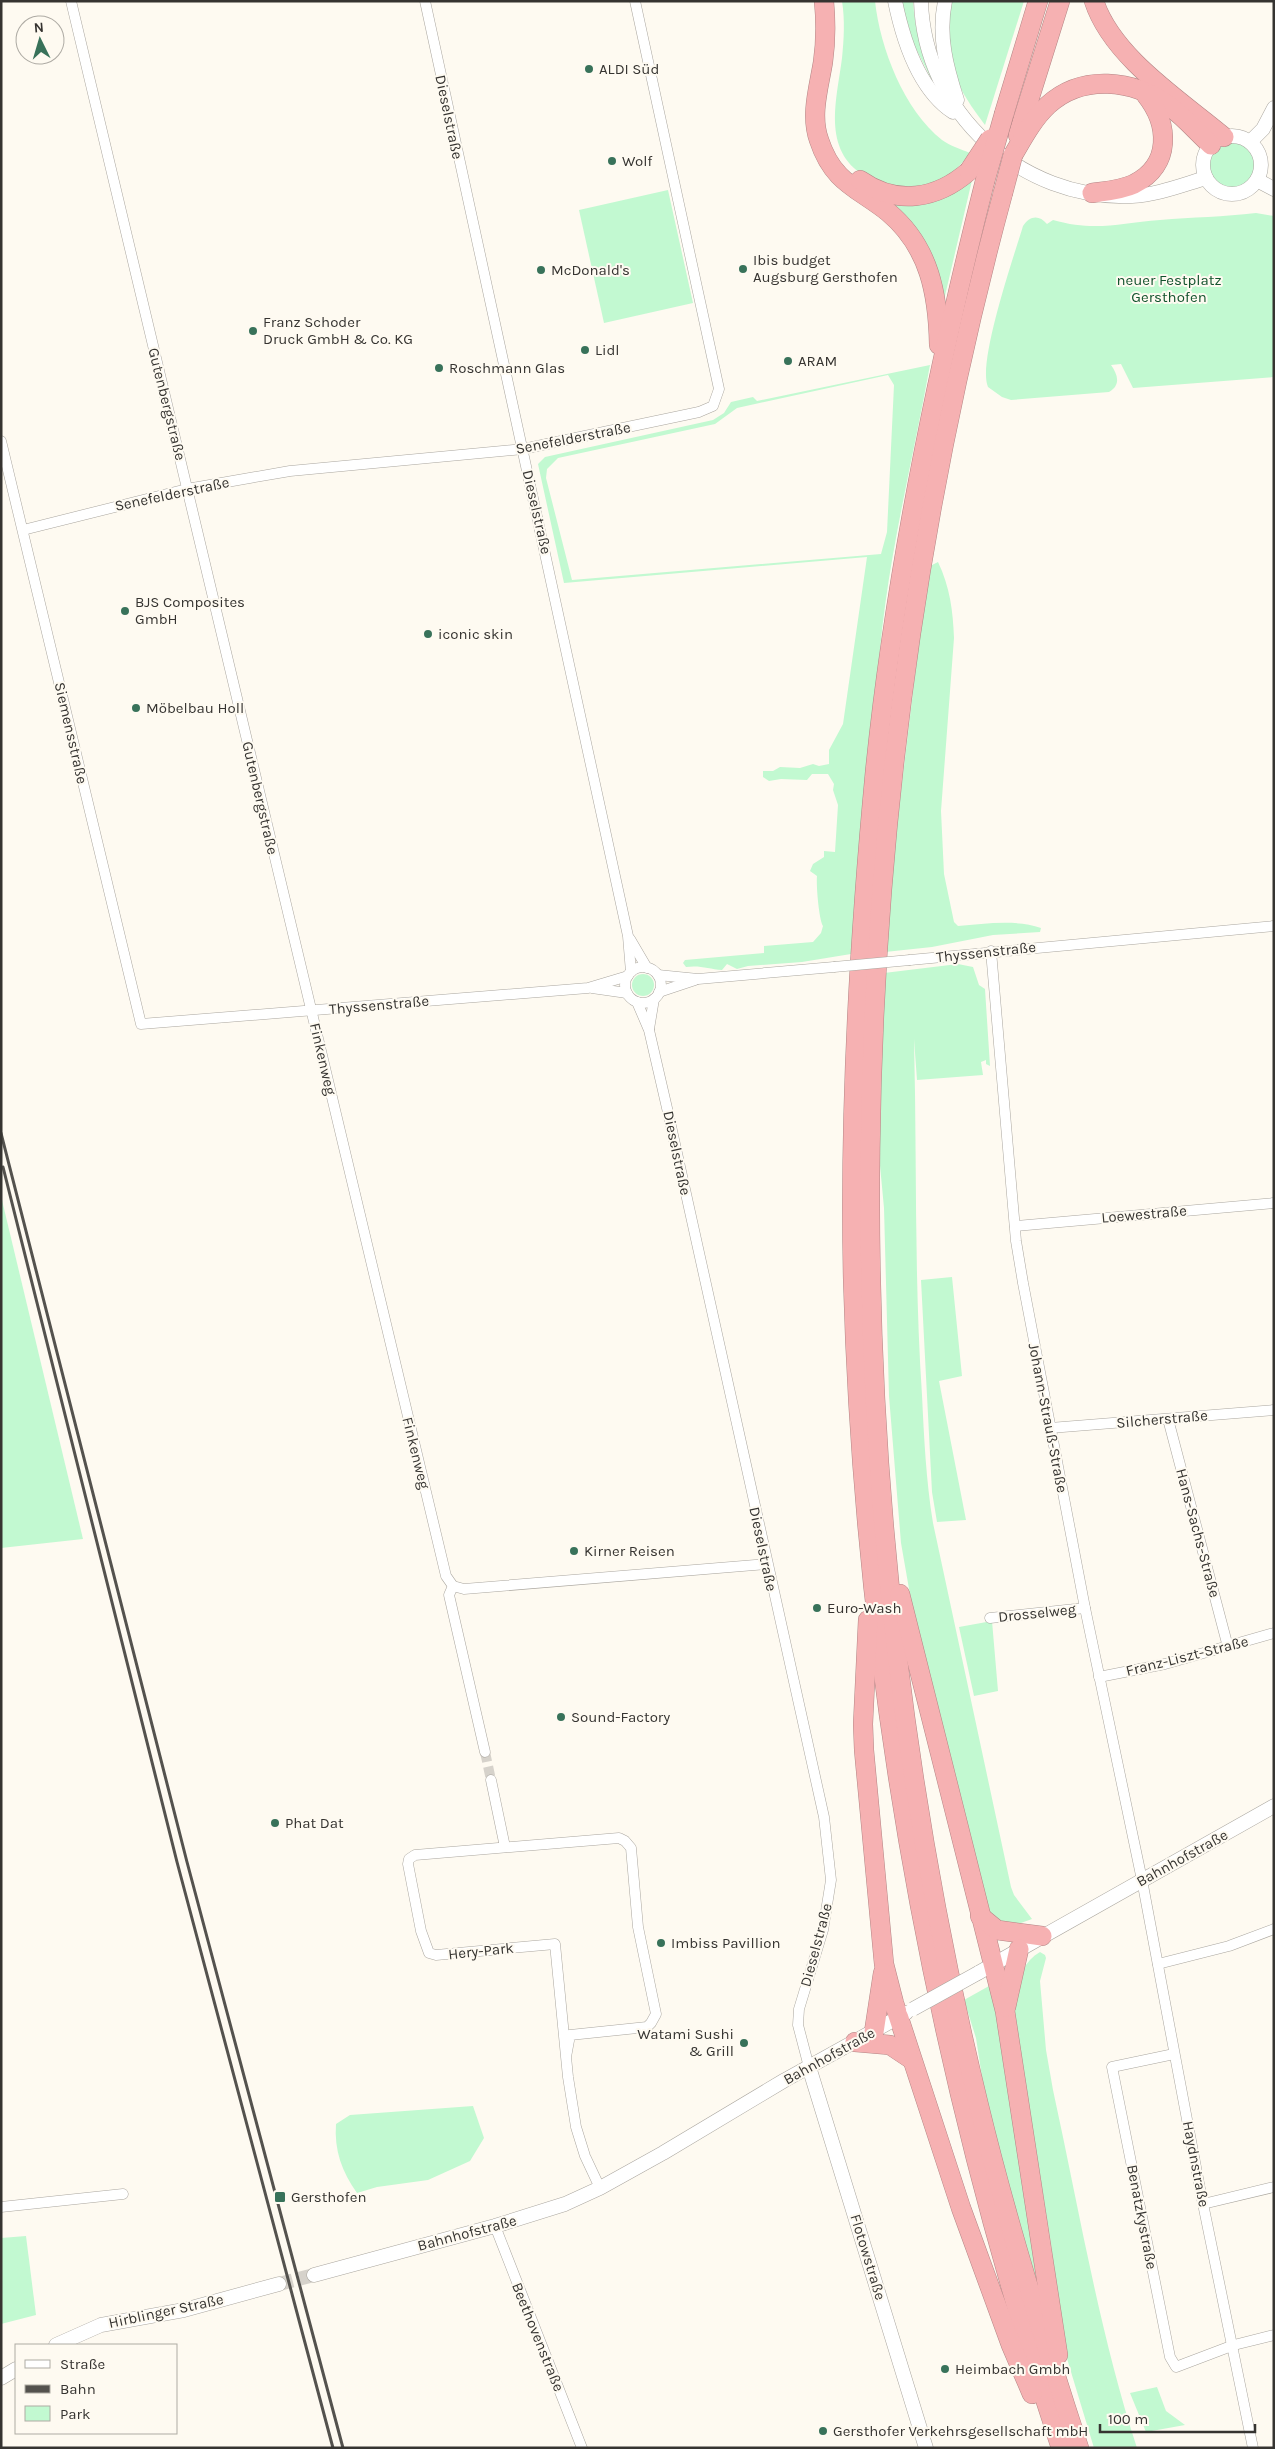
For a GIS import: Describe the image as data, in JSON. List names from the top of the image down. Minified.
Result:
{"streets":{"main road":["Bahnhofstraße","Flotowstraße","Hirblinger Straße"],"street":["Dieselstraße","Gutenbergstraße","Senefelderstraße","Siemensstraße","Thyssenstraße","Finkenweg","Loewestraße","Johann-Strauß-Straße","Silcherstraße","Hans-Sachs-Straße","Drosselweg","Franz-Liszt-Straße","Hery-Park","Haydnstraße","Benatzkystraße","Beethovenstraße"]},"crossings":[["Dieselstraße","Senefelderstraße"],["Dieselstraße","Thyssenstraße"],["Dieselstraße","Bahnhofstraße"],["Dieselstraße","Flotowstraße"],["Gutenbergstraße","Senefelderstraße"],["Gutenbergstraße","Thyssenstraße"],["Gutenbergstraße","Finkenweg"],["Senefelderstraße","Siemensstraße"],["Siemensstraße","Thyssenstraße"],["Thyssenstraße","Finkenweg"],["Thyssenstraße","Johann-Strauß-Straße"],["Loewestraße","Johann-Strauß-Straße"],["Johann-Strauß-Straße","Silcherstraße"],["Johann-Strauß-Straße","Drosselweg"],["Johann-Strauß-Straße","Franz-Liszt-Straße"],["Johann-Strauß-Straße","Bahnhofstraße"],["Johann-Strauß-Straße","Haydnstraße"],["Silcherstraße","Hans-Sachs-Straße"],["Hans-Sachs-Straße","Franz-Liszt-Straße"],["Bahnhofstraße","Hery-Park"],["Bahnhofstraße","Haydnstraße"],["Bahnhofstraße","Flotowstraße"],["Bahnhofstraße","Beethovenstraße"],["Haydnstraße","Benatzkystraße"]],"parks":["neuer Festplatz Gersthofen"],"places":{"other":["ALDI Süd","Wolf","Ibis budget Augsburg Gersthofen","McDonald's","Franz Schoder Druck GmbH & Co. KG","Lidl","ARAM","Roschmann Glas","BJS Composites GmbH","iconic skin","Möbelbau Holl","Kirner Reisen","Euro-Wash","Sound-Factory","Phat Dat","Imbiss Pavillion","Watami Sushi & Grill","Heimbach Gmbh","Gersthofer Verkehrsgesellschaft mbH"],"transit":["Gersthofen"]},"legend":["Straße","Bahn","Park"],"scale_bar":"100 m","north":"top"}
